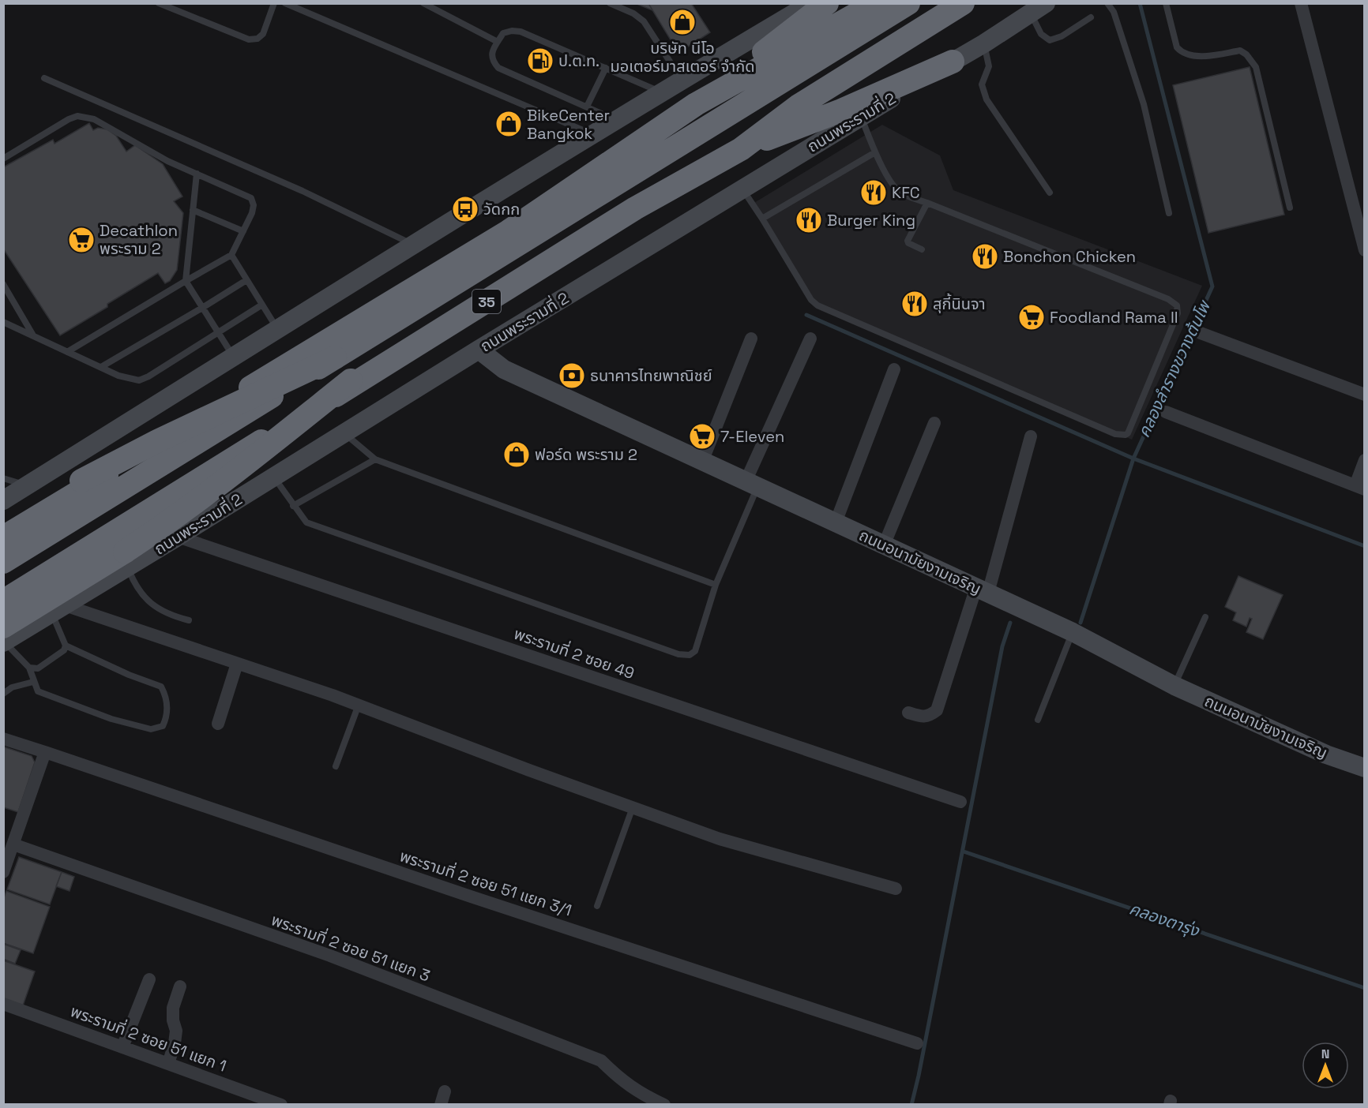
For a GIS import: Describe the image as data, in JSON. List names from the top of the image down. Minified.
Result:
{"streets":{"highway":["35"],"main road":["ถนนพระรามที่ 2","ถนนอนามัยงามเจริญ"],"street":["พระรามที่ 2 ซอย 49","พระรามที่ 2 ซอย 51 แยก 3/1","พระรามที่ 2 ซอย 51 แยก 3","พระรามที่ 2 ซอย 51 แยก 1"]},"crossings":[["ถนนพระรามที่ 2","ถนนอนามัยงามเจริญ"],["ถนนพระรามที่ 2","พระรามที่ 2 ซอย 49"]],"water":["คลองลำรางขวางต้นโพ","คลองตารุ่ง"],"places":{"shop":["บริษัท นีโอ มอเตอร์มาสเตอร์ จำกัด","BikeCenter Bangkok","ฟอร์ด พระราม 2"],"fuel station":["ป.ต.ท."],"restaurant":["KFC","Burger King","Bonchon Chicken","สุกี้นินจา"],"bus stop":["วัดกก"],"supermarket":["Decathlon พระราม 2","Foodland Rama II","7-Eleven"],"bank":["ธนาคารไทยพาณิชย์"]},"north":"top"}
